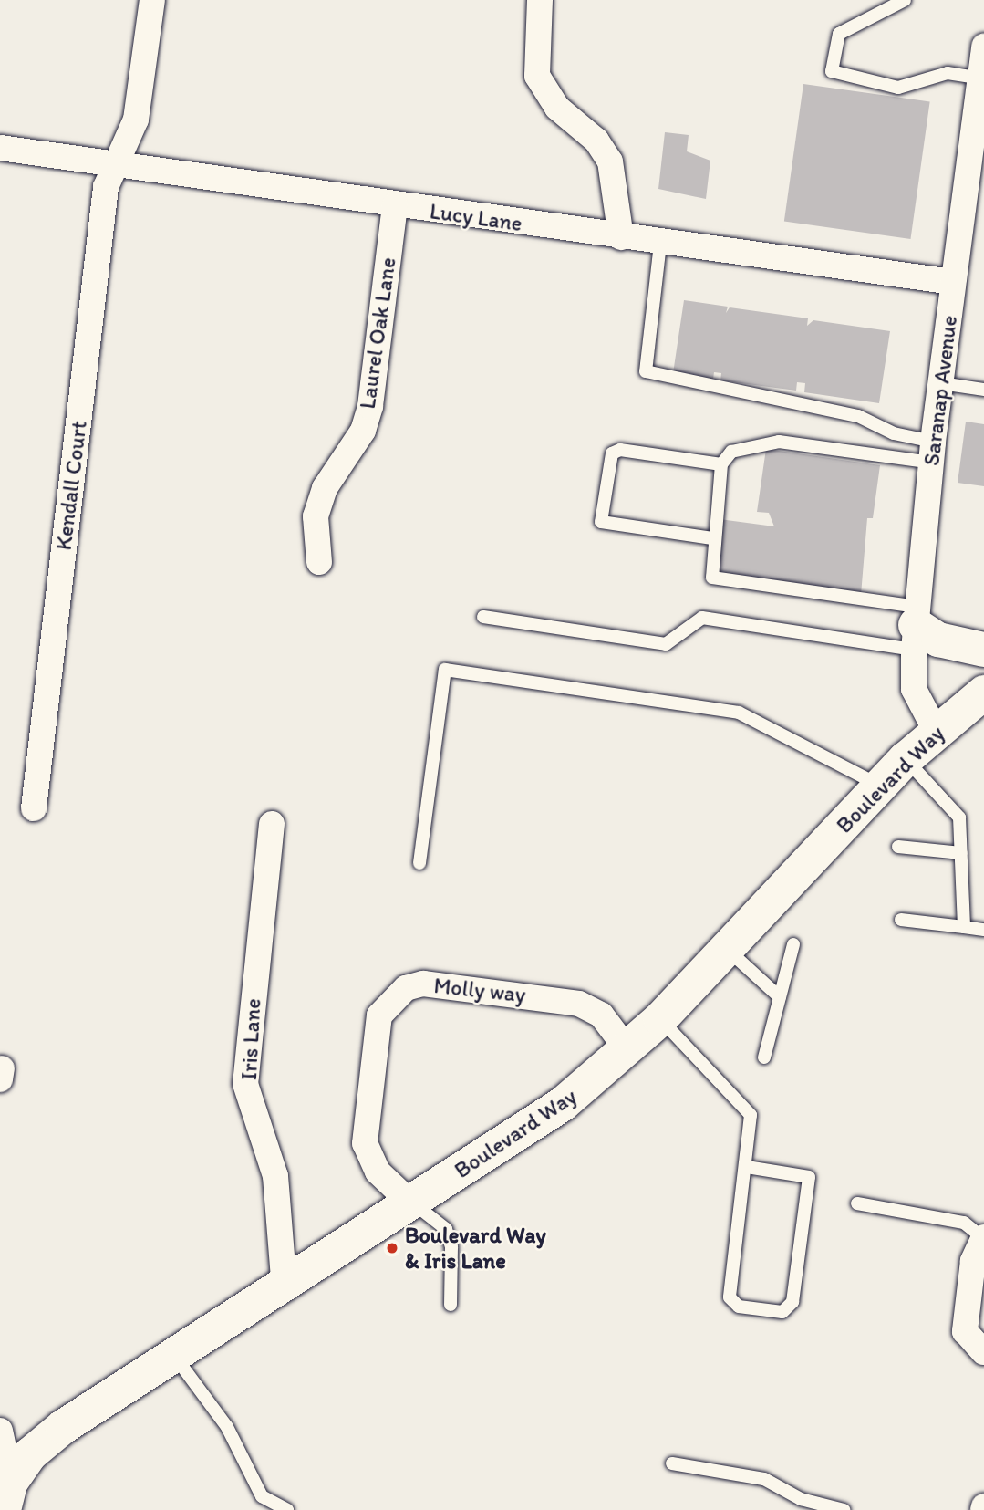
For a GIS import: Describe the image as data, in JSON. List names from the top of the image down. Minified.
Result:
{"streets":{"street":["Lucy Lane","Laurel Oak Lane","Saranap Avenue","Kendall Court","Boulevard Way","Molly way","Iris Lane"]},"crossings":[["Lucy Lane","Laurel Oak Lane"],["Lucy Lane","Saranap Avenue"],["Lucy Lane","Kendall Court"],["Saranap Avenue","Boulevard Way"],["Boulevard Way","Molly way"],["Boulevard Way","Iris Lane"]],"places":["Boulevard Way & Iris Lane"]}
